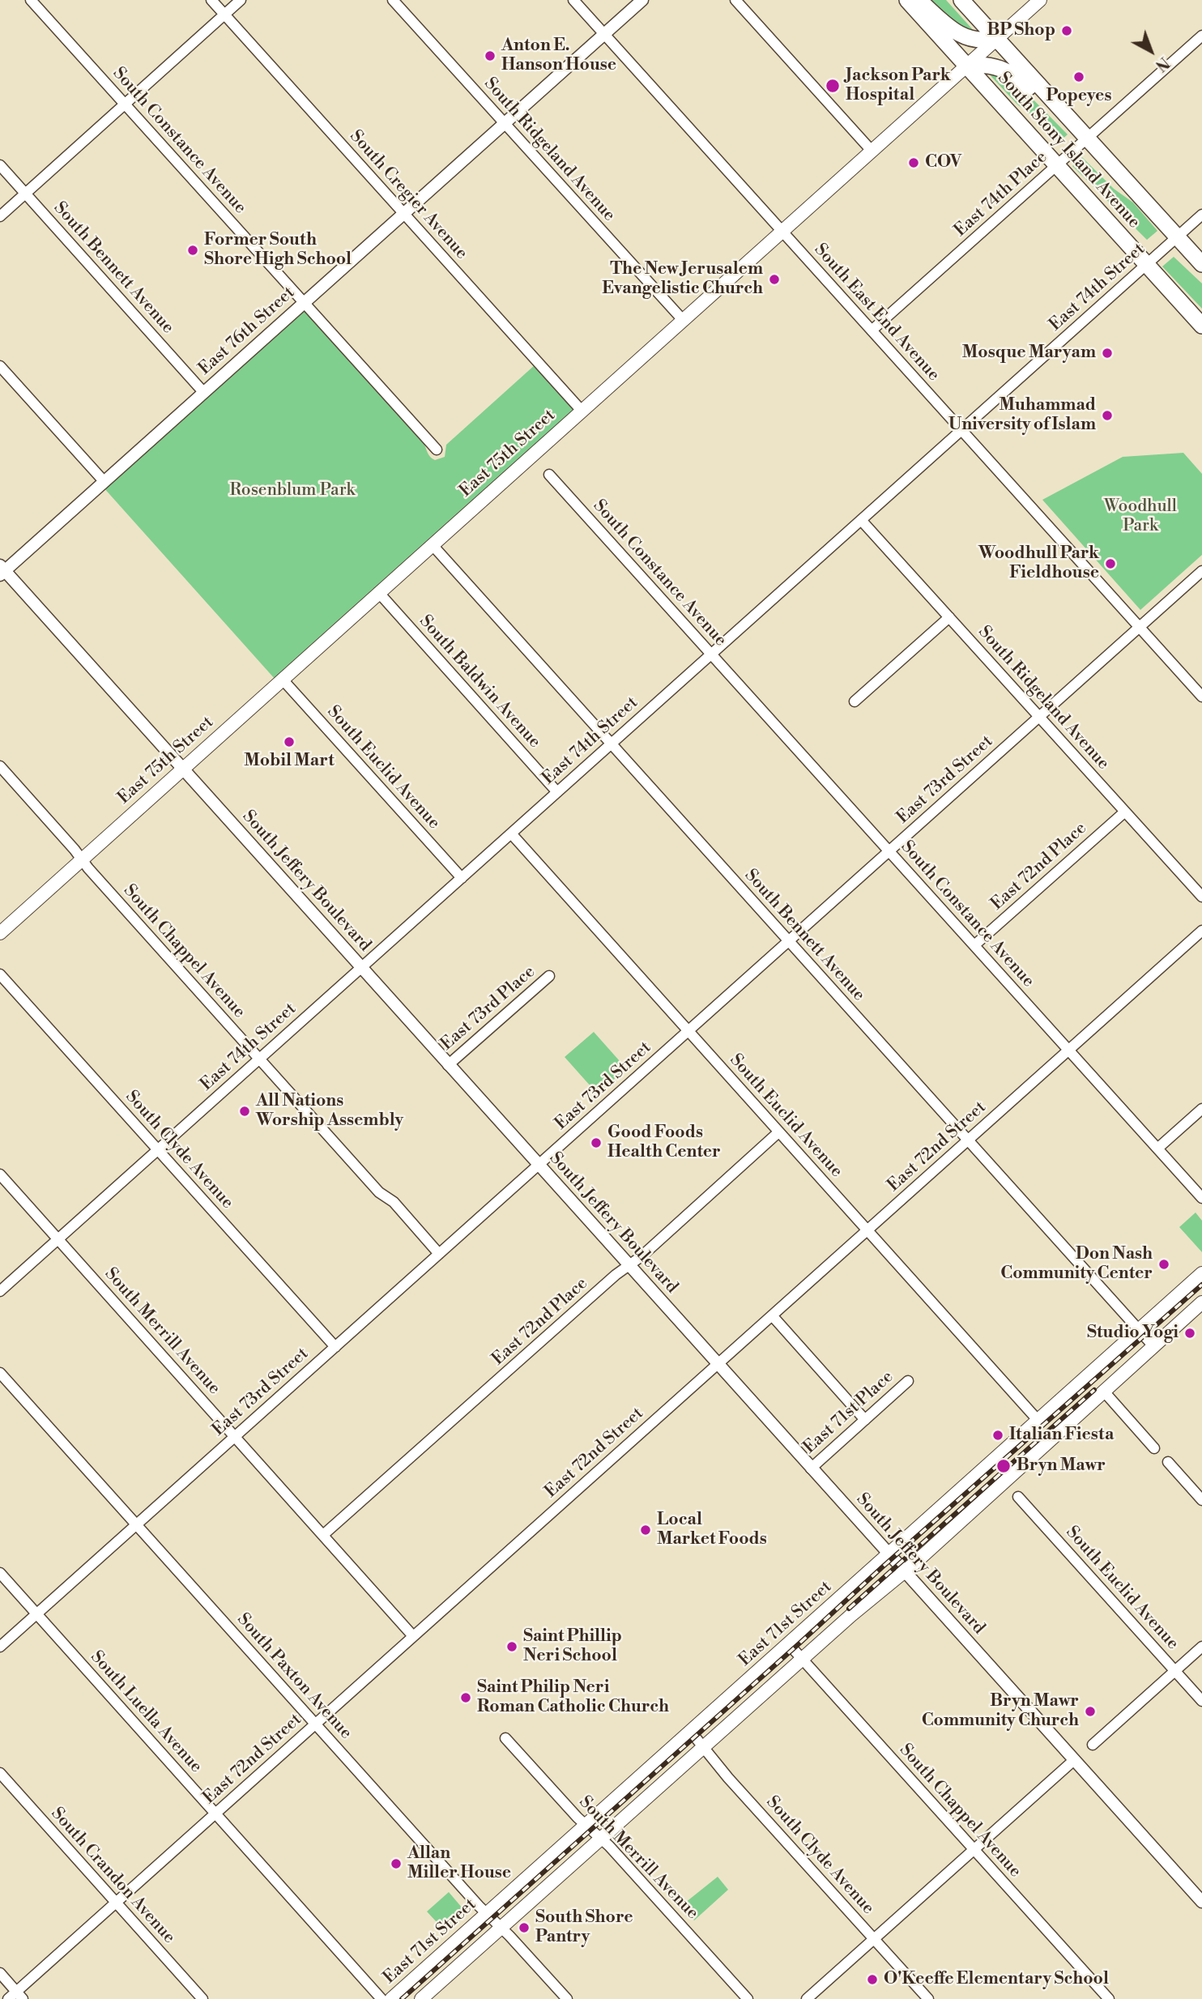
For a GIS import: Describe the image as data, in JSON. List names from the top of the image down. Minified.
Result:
{"streets":{"highway":["South Stony Island Avenue"],"main road":["East 75th Street","East 71st Street"],"street":["South Constance Avenue","South Ridgeland Avenue","East 74th Place","South Cregier Avenue","South Bennett Avenue","East 74th Street","South East End Avenue","East 76th Street","South Baldwin Avenue","South Euclid Avenue","East 73rd Street","East 72nd Place","South Jeffery Boulevard","South Chappel Avenue","East 73rd Place","East 72nd Street","South Clyde Avenue","South Merrill Avenue","East 71st Place","South Paxton Avenue","South Luella Avenue","South Crandon Avenue"]},"crossings":[["South Constance Avenue","East 74th Street"],["South Constance Avenue","East 76th Street"],["South Constance Avenue","East 73rd Street"],["South Constance Avenue","East 72nd Place"],["South Constance Avenue","East 72nd Street"],["South Ridgeland Avenue","East 74th Street"],["South Ridgeland Avenue","East 76th Street"],["South Ridgeland Avenue","East 75th Street"],["South Ridgeland Avenue","East 73rd Street"],["South Ridgeland Avenue","East 72nd Place"],["South Stony Island Avenue","East 74th Place"],["South Stony Island Avenue","East 74th Street"],["South Stony Island Avenue","East 75th Street"],["East 74th Place","South East End Avenue"],["South Cregier Avenue","East 76th Street"],["South Cregier Avenue","East 75th Street"],["South Bennett Avenue","East 74th Street"],["South Bennett Avenue","East 76th Street"],["South Bennett Avenue","East 75th Street"],["South Bennett Avenue","East 73rd Street"],["South Bennett Avenue","East 72nd Street"],["South Bennett Avenue","East 71st Street"],["East 74th Street","South East End Avenue"],["East 74th Street","South Baldwin Avenue"],["East 74th Street","South Euclid Avenue"],["East 74th Street","South Jeffery Boulevard"],["East 74th Street","South Chappel Avenue"],["East 74th Street","South Clyde Avenue"],["East 74th Street","South Merrill Avenue"],["South East End Avenue","East 76th Street"],["South East End Avenue","East 75th Street"],["South East End Avenue","East 73rd Street"],["East 76th Street","South Jeffery Boulevard"],["East 75th Street","South Baldwin Avenue"],["East 75th Street","South Euclid Avenue"],["East 75th Street","South Jeffery Boulevard"],["East 75th Street","South Chappel Avenue"],["South Euclid Avenue","East 73rd Street"],["South Euclid Avenue","East 72nd Place"],["South Euclid Avenue","East 72nd Street"],["South Euclid Avenue","East 71st Street"],["East 73rd Street","South Jeffery Boulevard"],["East 73rd Street","South Chappel Avenue"],["East 73rd Street","South Clyde Avenue"],["East 73rd Street","South Merrill Avenue"],["East 73rd Street","South Paxton Avenue"],["East 73rd Street","South Luella Avenue"],["East 72nd Place","South Jeffery Boulevard"],["East 72nd Place","South Merrill Avenue"],["South Jeffery Boulevard","East 73rd Place"],["South Jeffery Boulevard","East 72nd Street"],["South Jeffery Boulevard","East 71st Place"],["South Jeffery Boulevard","East 71st Street"],["South Chappel Avenue","East 71st Street"],["East 72nd Street","South Merrill Avenue"],["East 72nd Street","South Paxton Avenue"],["East 72nd Street","South Luella Avenue"],["East 72nd Street","South Crandon Avenue"],["South Clyde Avenue","East 71st Street"],["South Merrill Avenue","East 71st Street"],["East 71st Street","South Paxton Avenue"]],"parks":["Rosenblum Park","Woodhull Park"],"places":["BP Shop","Anton E. Hanson House","Popeyes","Jackson Park Hospital","COV","Former South Shore High School","The New Jerusalem Evangelistic Church","Mosque Maryam","Muhammad University of Islam","Woodhull Park Fieldhouse","Mobil Mart","All Nations Worship Assembly","Good Foods Health Center","Don Nash Community Center","Studio Yogi","Italian Fiesta","Bryn Mawr","Local Market Foods","Saint Phillip Neri School","Saint Philip Neri Roman Catholic Church","Bryn Mawr Community Church","Allan Miller House","South Shore Pantry","O'Keeffe Elementary School"],"north":"bottom right"}
